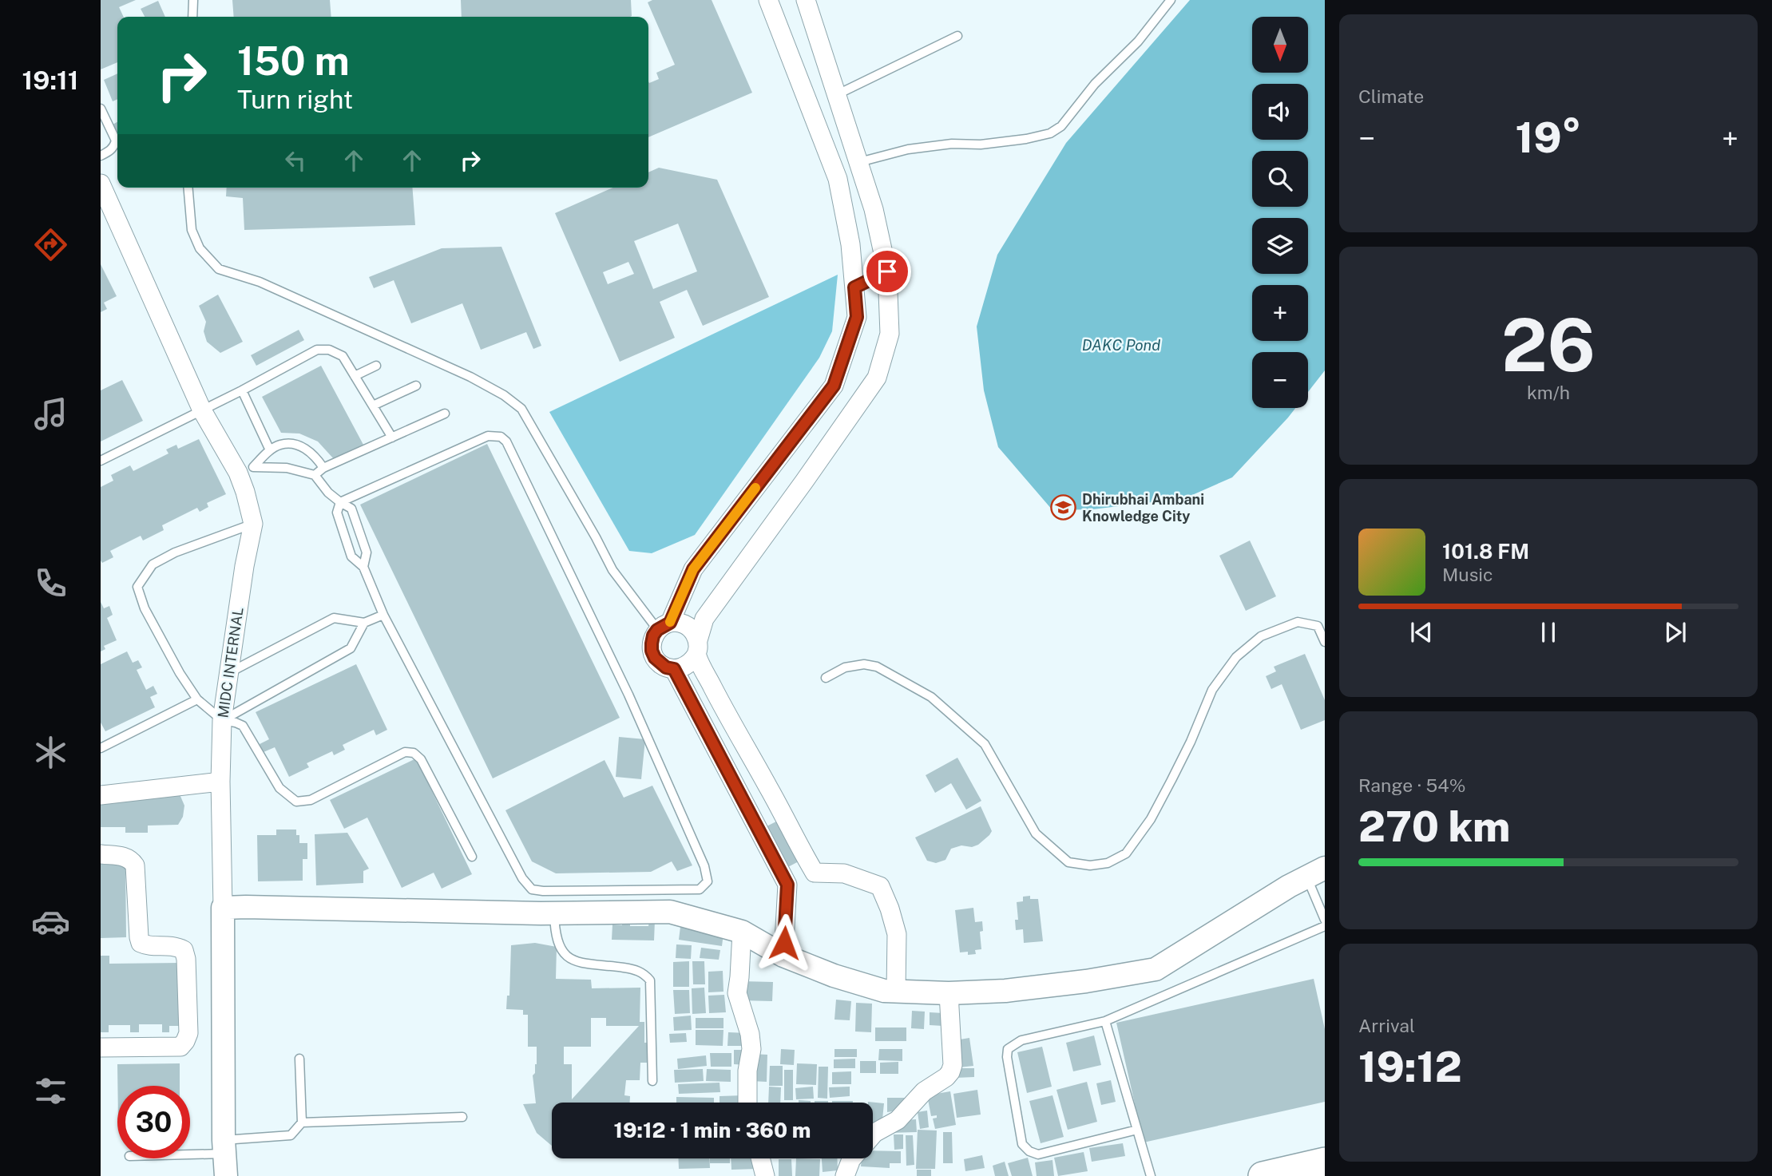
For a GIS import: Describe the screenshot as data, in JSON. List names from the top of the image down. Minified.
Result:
{"streets":{"street":["MIDC INTERNAL"]},"water":["DAKC Pond"],"places":{"school or university":["Dhirubhai Ambani Knowledge City"]},"north":"bottom","page":{"tabs":"19:11","tile":["Climate",["26","km/h"],["Range · 54%","270 km"],["Arrival","19:12"]],"map_buttons":["+","−"],"turn":["150 m","Turn right"],"heat":["−","19°","+"],"song":["101.8 FM","Music"],"limit":"30","trip":"19:12 · 1 min · 360 m"}}
